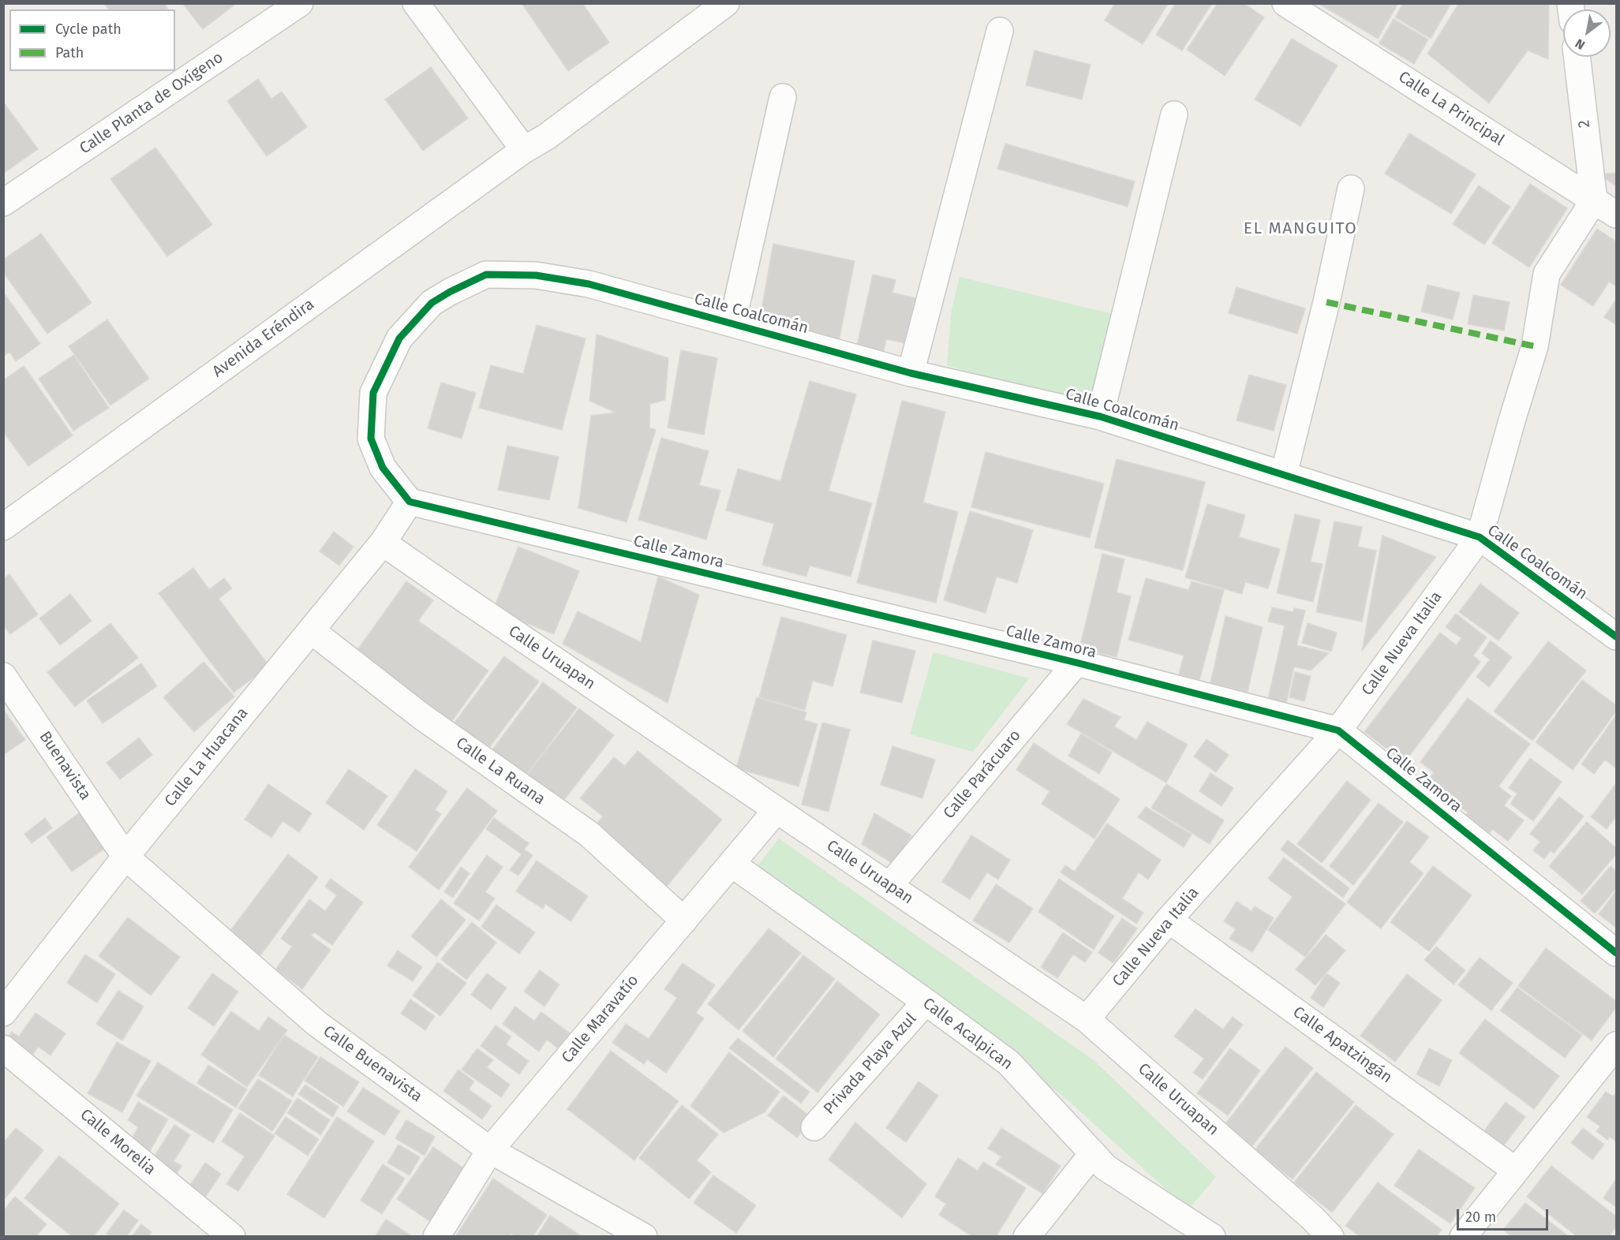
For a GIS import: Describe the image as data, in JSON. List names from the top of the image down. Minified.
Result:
{"streets":{"street":["Calle Planta de Oxígeno","Calle La Principal","2","Calle Coalcomán","Avenida Eréndira","Calle Zamora","Calle Nueva Italia","Calle Uruapan","Calle La Huacana","Buenavista","Calle La Ruana","Calle Parácuaro","Calle Maravatío","Calle Acalpican","Calle Apatzingán","Calle Buenavista","Privada Playa Azul","Calle Morelia"]},"crossings":[["Calle La Principal","2"],["Calle La Principal","Calle Nueva Italia"],["2","Calle Nueva Italia"],["Calle Coalcomán","Calle Zamora"],["Calle Coalcomán","Calle Nueva Italia"],["Calle Coalcomán","Calle La Huacana"],["Calle Zamora","Calle Nueva Italia"],["Calle Zamora","Calle La Huacana"],["Calle Zamora","Calle Parácuaro"],["Calle Nueva Italia","Calle Uruapan"],["Calle Nueva Italia","Calle Apatzingán"],["Calle Uruapan","Calle La Huacana"],["Calle Uruapan","Calle Parácuaro"],["Calle Uruapan","Calle Maravatío"],["Calle La Huacana","Buenavista"],["Calle La Huacana","Calle La Ruana"],["Calle La Huacana","Calle Buenavista"],["Buenavista","Calle Buenavista"],["Calle La Ruana","Calle Maravatío"],["Calle Maravatío","Calle Acalpican"],["Calle Maravatío","Calle Buenavista"],["Calle Acalpican","Privada Playa Azul"]],"districts":["EL MANGUITO"],"legend":["Cycle path","Path"],"scale_bar":"20 m","north":"bottom left"}
